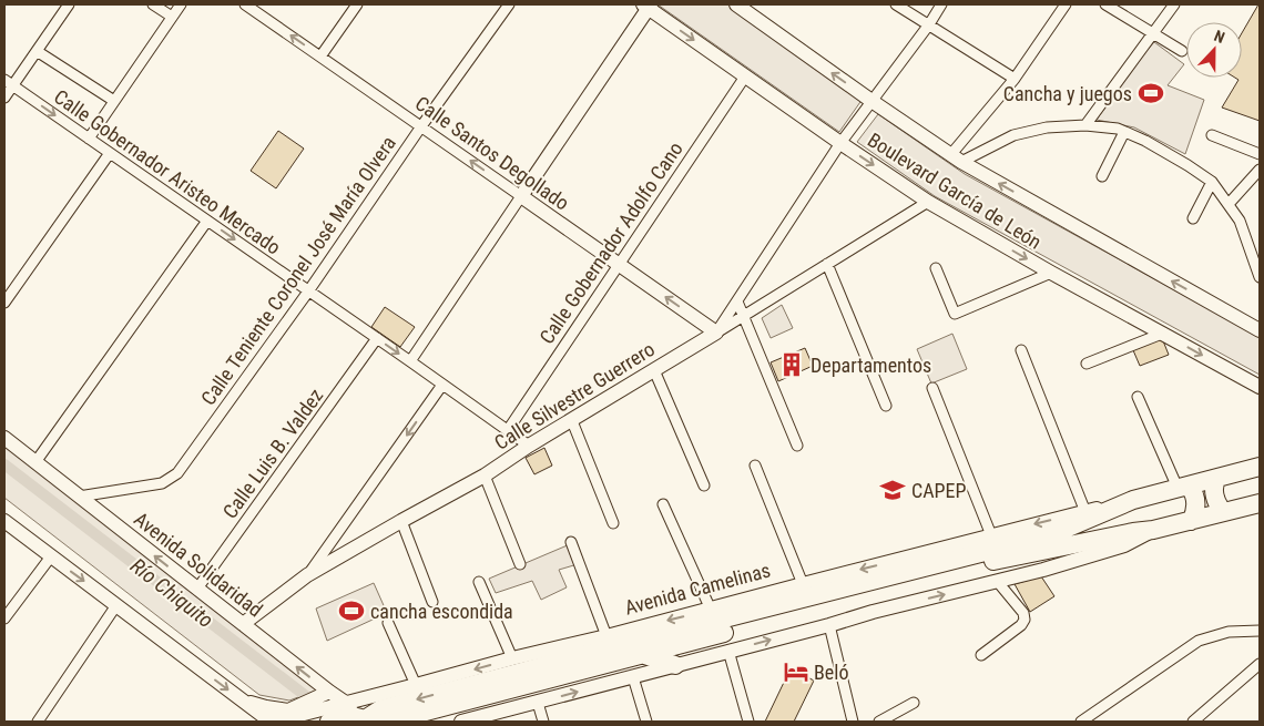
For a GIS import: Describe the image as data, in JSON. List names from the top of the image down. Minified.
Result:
{"streets":{"highway":["Avenida Camelinas"],"main road":["Calle Santos Degollado","Boulevard García de León","Calle Silvestre Guerrero","Avenida Solidaridad"],"street":["Calle Gobernador Aristeo Mercado","Calle Gobernador Adolfo Cano","Calle Teniente Coronel José María Olvera","Calle Luis B. Valdez"]},"crossings":[["Calle Santos Degollado","Calle Gobernador Adolfo Cano"],["Calle Santos Degollado","Calle Teniente Coronel José María Olvera"],["Calle Santos Degollado","Calle Silvestre Guerrero"],["Calle Gobernador Aristeo Mercado","Calle Gobernador Adolfo Cano"],["Calle Gobernador Aristeo Mercado","Calle Teniente Coronel José María Olvera"],["Calle Gobernador Aristeo Mercado","Calle Silvestre Guerrero"],["Calle Gobernador Aristeo Mercado","Calle Luis B. Valdez"],["Boulevard García de León","Calle Gobernador Adolfo Cano"],["Boulevard García de León","Calle Silvestre Guerrero"],["Calle Teniente Coronel José María Olvera","Avenida Solidaridad"],["Calle Silvestre Guerrero","Avenida Solidaridad"],["Calle Luis B. Valdez","Avenida Solidaridad"],["Avenida Solidaridad","Avenida Camelinas"]],"one_way":["Calle Santos Degollado"],"water":["Río Chiquito"],"places":{"sports":["Cancha y juegos","cancha escondida"],"building":["Departamentos"],"school or university":["CAPEP"],"hotel":["Beló"]},"north":"top"}
